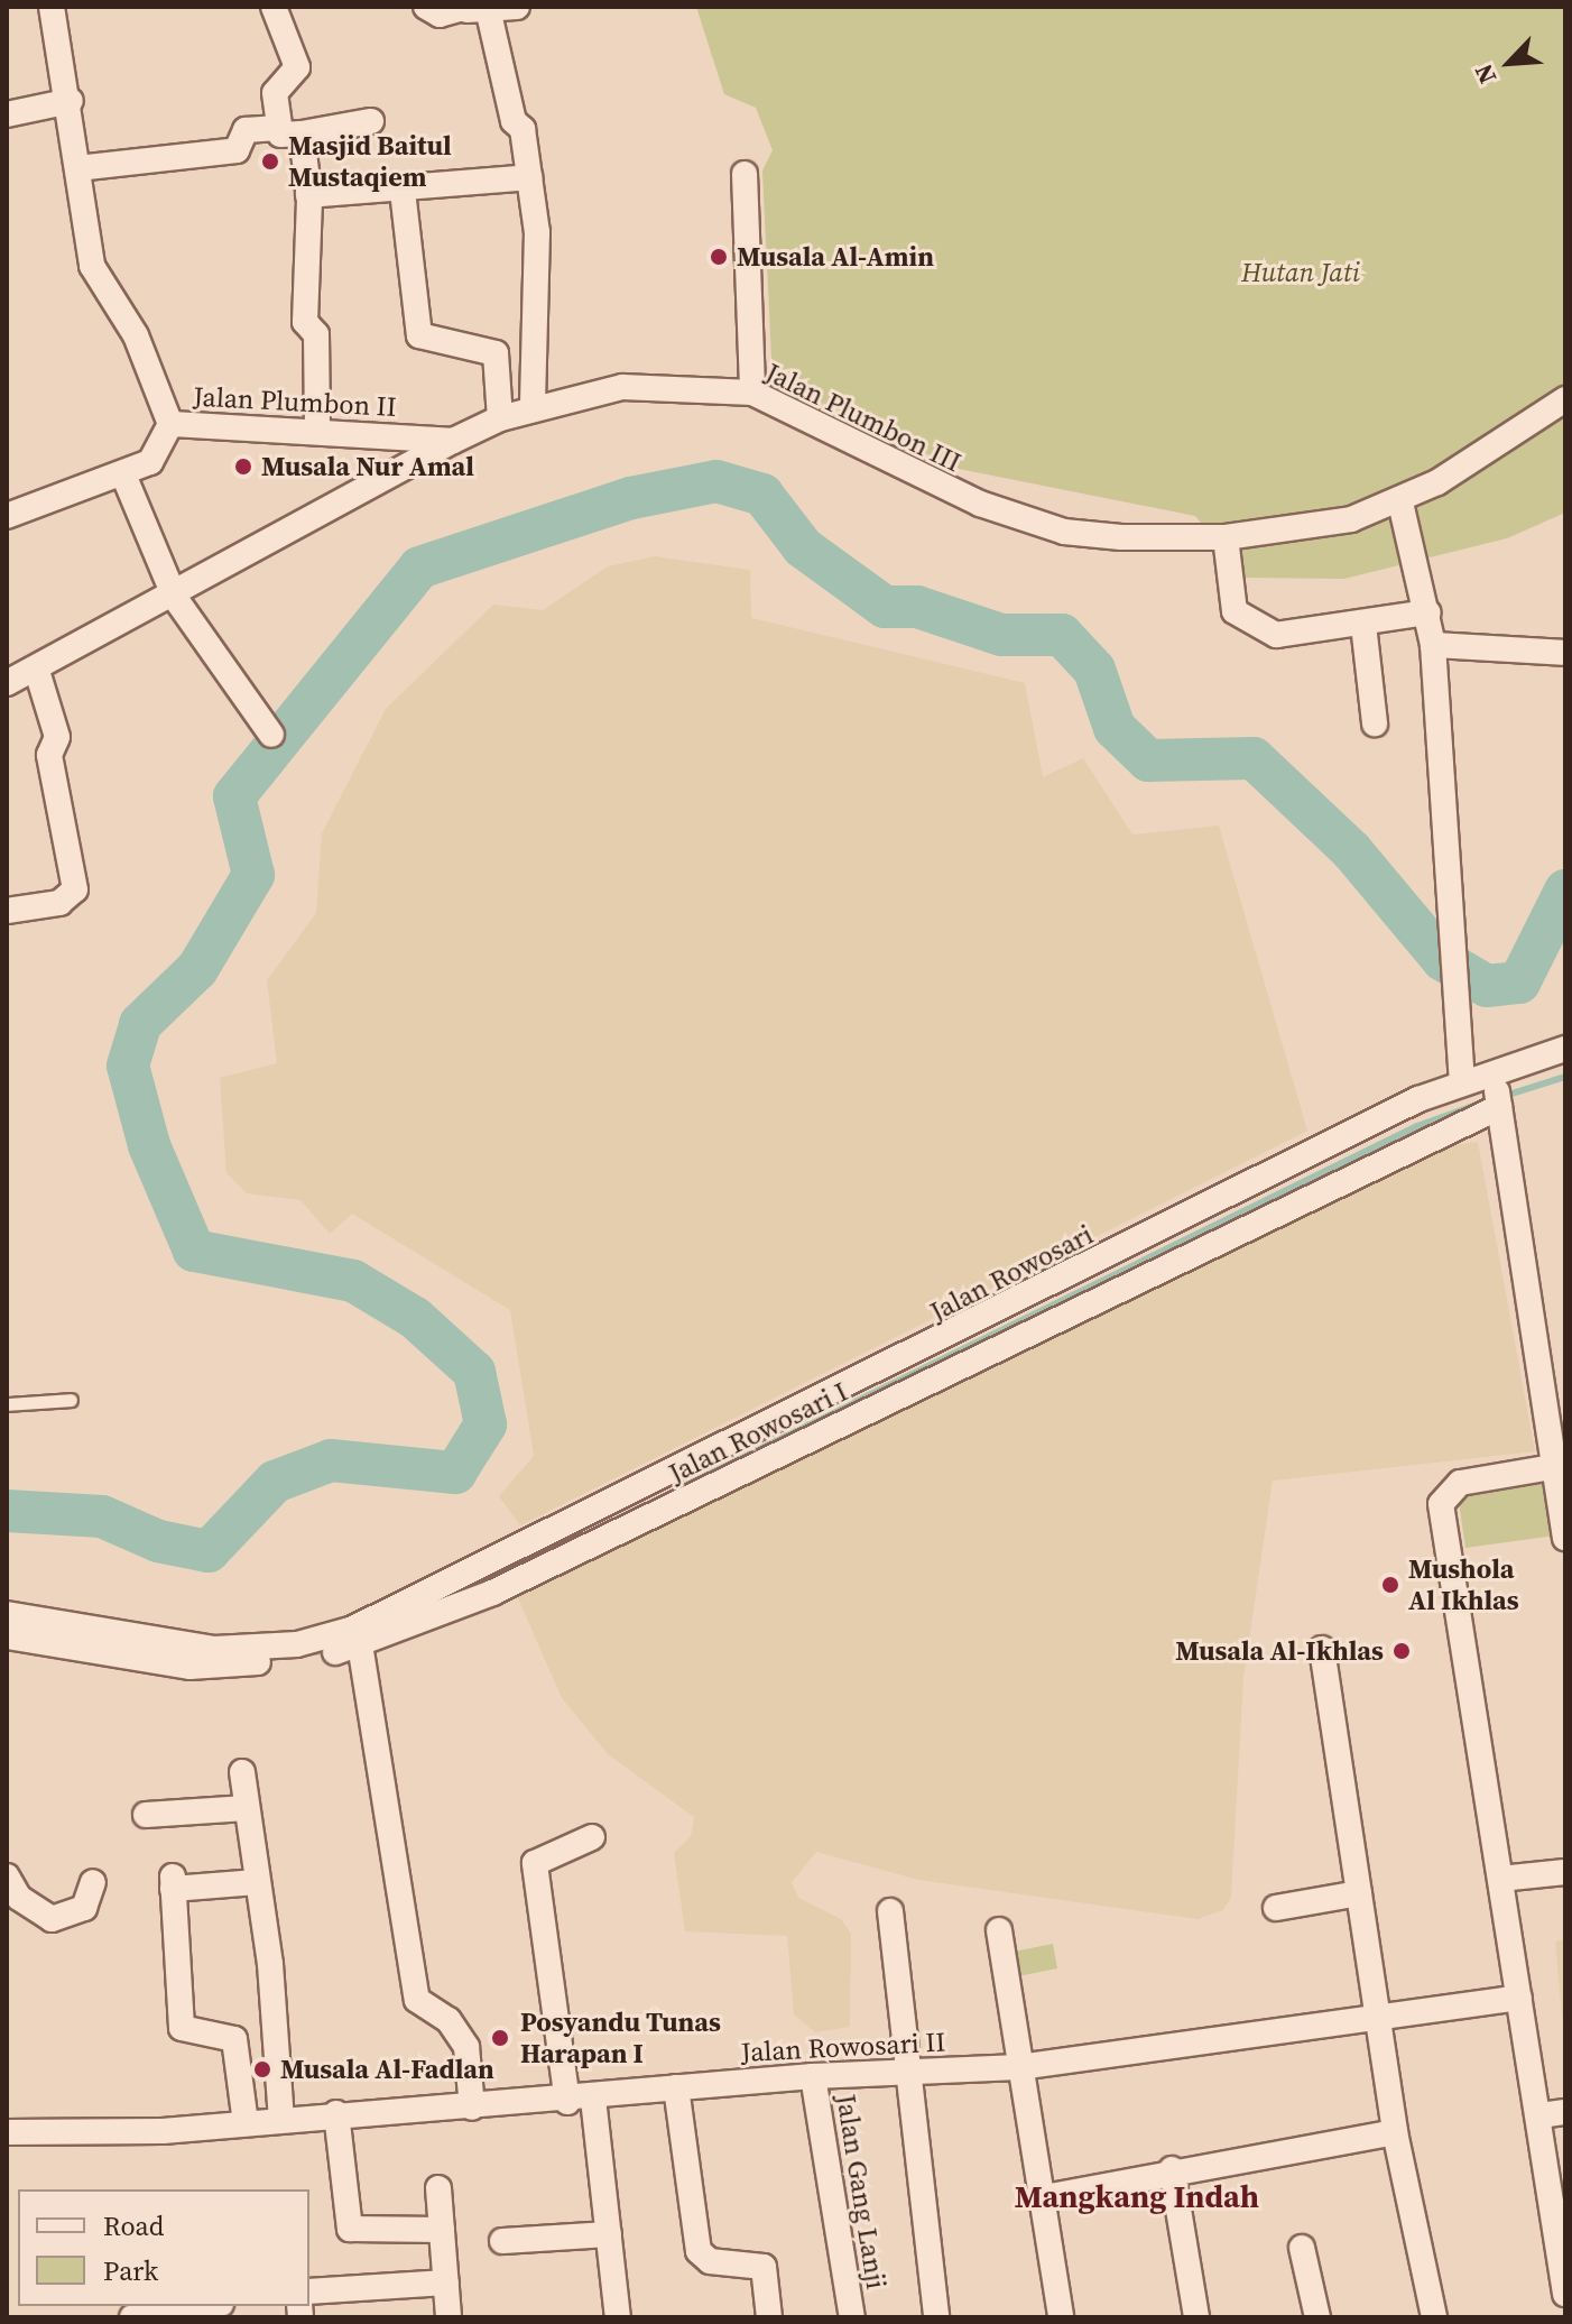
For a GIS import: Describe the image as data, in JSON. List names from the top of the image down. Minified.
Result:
{"streets":{"street":["Jalan Plumbon II","Jalan Plumbon III","Jalan Rowosari","Jalan Rowosari I","Jalan Rowosari II","Jalan Gang Lanji"]},"crossings":[["Jalan Plumbon II","Jalan Plumbon III"],["Jalan Rowosari","Jalan Rowosari I"],["Jalan Rowosari II","Jalan Gang Lanji"]],"districts":["Mangkang Indah"],"parks":["Hutan Jati"],"places":["Masjid Baitul Mustaqiem","Musala Al-Amin","Musala Nur Amal","Mushola Al Ikhlas","Musala Al-Ikhlas","Posyandu Tunas Harapan I","Musala Al-Fadlan"],"legend":["Road","Park"],"north":"bottom left"}
